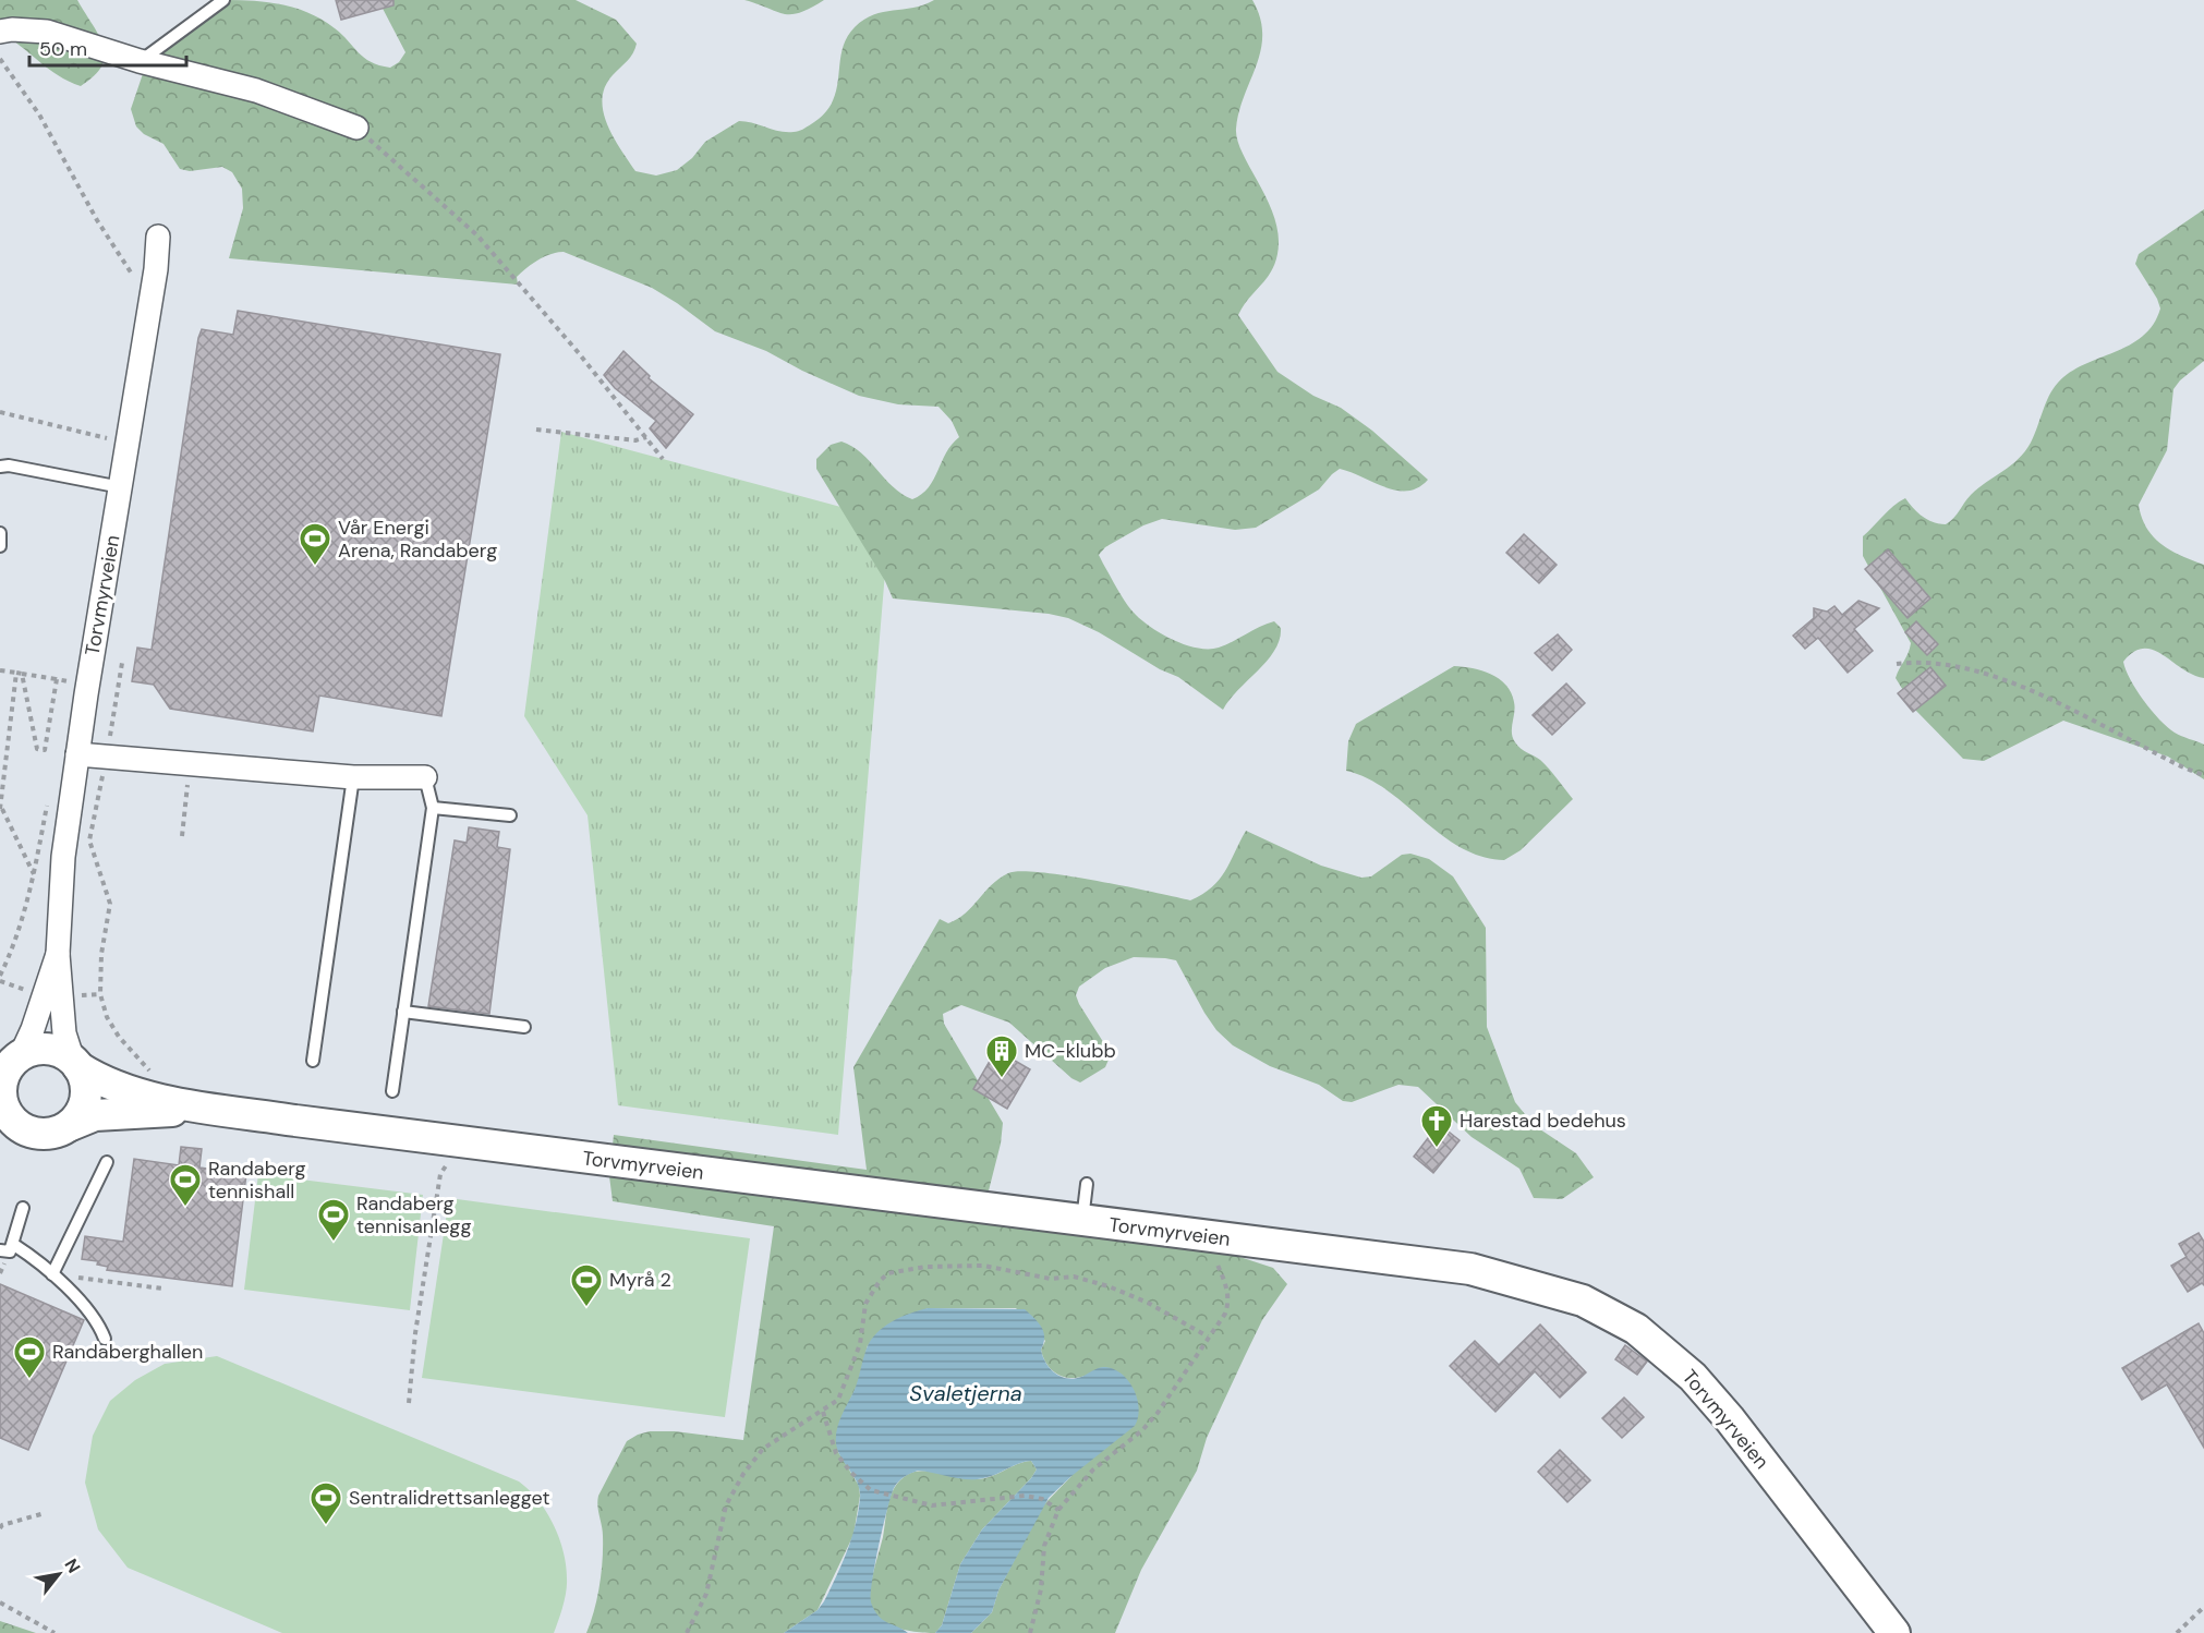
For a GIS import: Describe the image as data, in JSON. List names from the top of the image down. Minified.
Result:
{"streets":{"main road":["Torvmyrveien"]},"water":["Svaletjerna"],"places":{"sports":["Vår Energi Arena, Randaberg","Randaberg tennishall","Randaberg tennisanlegg","Myrå 2","Randaberghallen","Sentralidrettsanlegget"],"building":["MC-klubb"],"church":["Harestad bedehus"]},"scale_bar":"50 m","north":"top right"}
